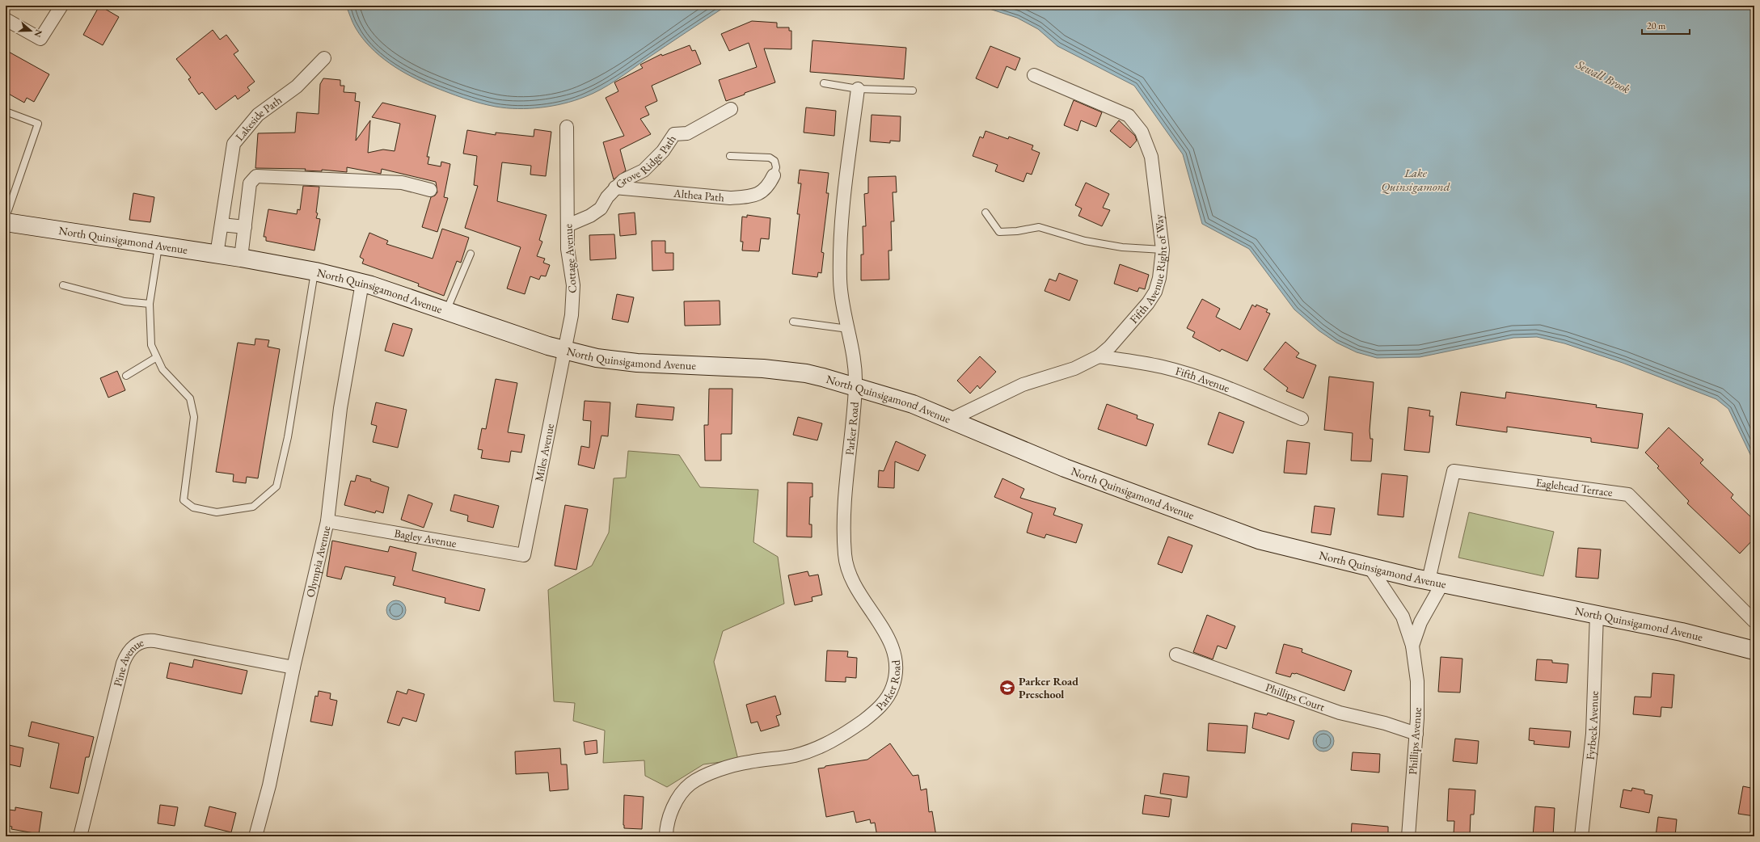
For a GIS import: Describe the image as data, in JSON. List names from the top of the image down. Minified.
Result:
{"streets":{"main road":["North Quinsigamond Avenue"],"street":["Lakeside Path","Grove Ridge Path","Althea Path","Cottage Avenue","Fifth Avenue Right of Way","Fifth Avenue","Parker Road","Miles Avenue","Eaglehead Terrace","Bagley Avenue","Olympia Avenue","Pine Avenue","Phillips Court","Fyrbeck Avenue","Phillips Avenue"]},"crossings":[["Lakeside Path","North Quinsigamond Avenue"],["Grove Ridge Path","Althea Path"],["Grove Ridge Path","Cottage Avenue"],["North Quinsigamond Avenue","Cottage Avenue"],["North Quinsigamond Avenue","Fifth Avenue Right of Way"],["North Quinsigamond Avenue","Parker Road"],["North Quinsigamond Avenue","Miles Avenue"],["North Quinsigamond Avenue","Eaglehead Terrace"],["North Quinsigamond Avenue","Olympia Avenue"],["North Quinsigamond Avenue","Fyrbeck Avenue"],["North Quinsigamond Avenue","Phillips Avenue"],["Cottage Avenue","Miles Avenue"],["Fifth Avenue Right of Way","Fifth Avenue"],["Miles Avenue","Bagley Avenue"],["Eaglehead Terrace","Phillips Avenue"],["Bagley Avenue","Olympia Avenue"],["Olympia Avenue","Pine Avenue"],["Phillips Court","Phillips Avenue"]],"water":["Sewall Brook","Lake Quinsigamond"],"places":{"school or university":["Parker Road Preschool"]},"scale_bar":"20 m","north":"right"}
